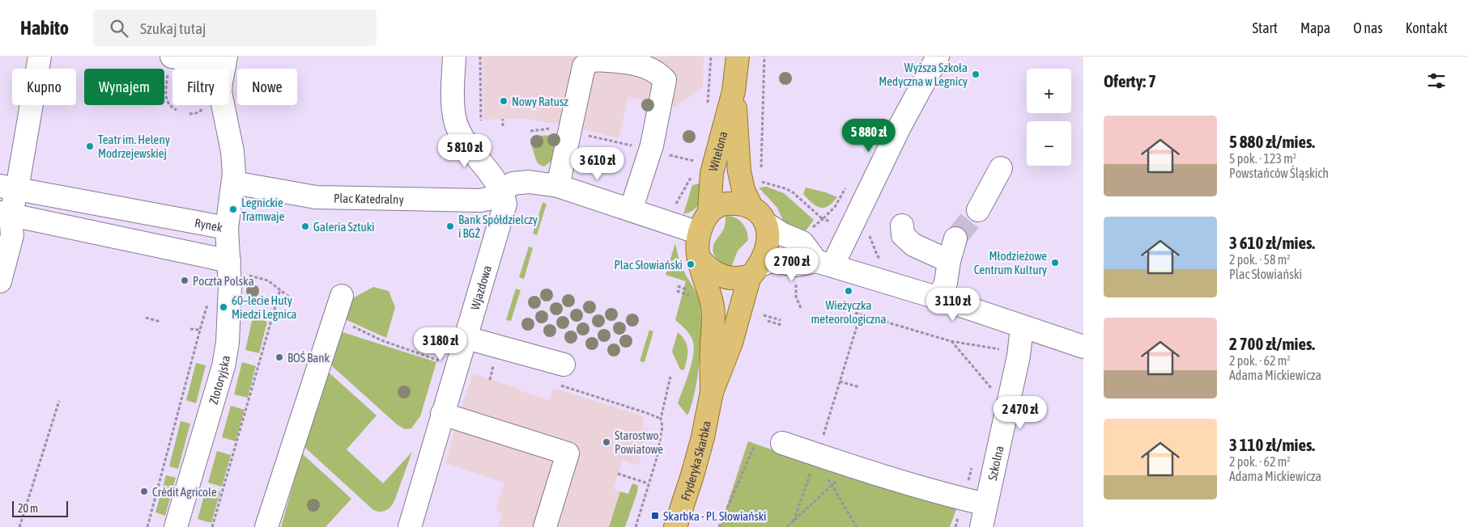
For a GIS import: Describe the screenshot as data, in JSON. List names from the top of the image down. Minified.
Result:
{"streets":{"main road":["Witelona","Fryderyka Skarbka"],"street":["Plac Katedralny","Rynek","Wjazdowa","Złotoryjska","Szkolna"]},"crossings":[["Witelona","Fryderyka Skarbka"],["Plac Katedralny","Rynek"],["Plac Katedralny","Wjazdowa"],["Rynek","Złotoryjska"]],"places":{"other":["Wyższa Szkoła Medyczna w Legnicy","Nowy Ratusz","Teatr im. Heleny Modrzejewskiej","Legnickie Tramwaje","Galeria Sztuki","Bank Spółdzielczy i BGŻ","Młodzieżowe Centrum Kultury","Plac Słowiański","Poczta Polska","Wieżyczka meteorologiczna","60–lecie Huty Miedzi Legnica","BOŚ Bank","Starostwo Powiatowe","Crédit Agricole"],"transit":["Skarbka - Pl. Słowiański"]},"scale_bar":"20 m","page":{"header":"Habito","search":"Szukaj tutaj","nav":["Start","Mapa","O nas","Kontakt"],"heading":"Oferty: 7","map_buttons":["+","−"],"chip":["Kupno","Wynajem","Filtry","Nowe"],"list":[{"name":"5 880 zł/mies.","note":"5 pok. · 123 m² · Powstańców Śląskich"},{"name":"3 610 zł/mies.","note":"2 pok. · 58 m² · Plac Słowiański"},{"name":"2 700 zł/mies.","note":"2 pok. · 62 m² · Adama Mickiewicza"},{"name":"3 110 zł/mies.","note":"2 pok. · 62 m² · Adama Mickiewicza"}],"price":["5 880 zł","5 810 zł","3 610 zł","2 700 zł","3 110 zł","3 180 zł","2 470 zł"],"scale":"20 m"}}
